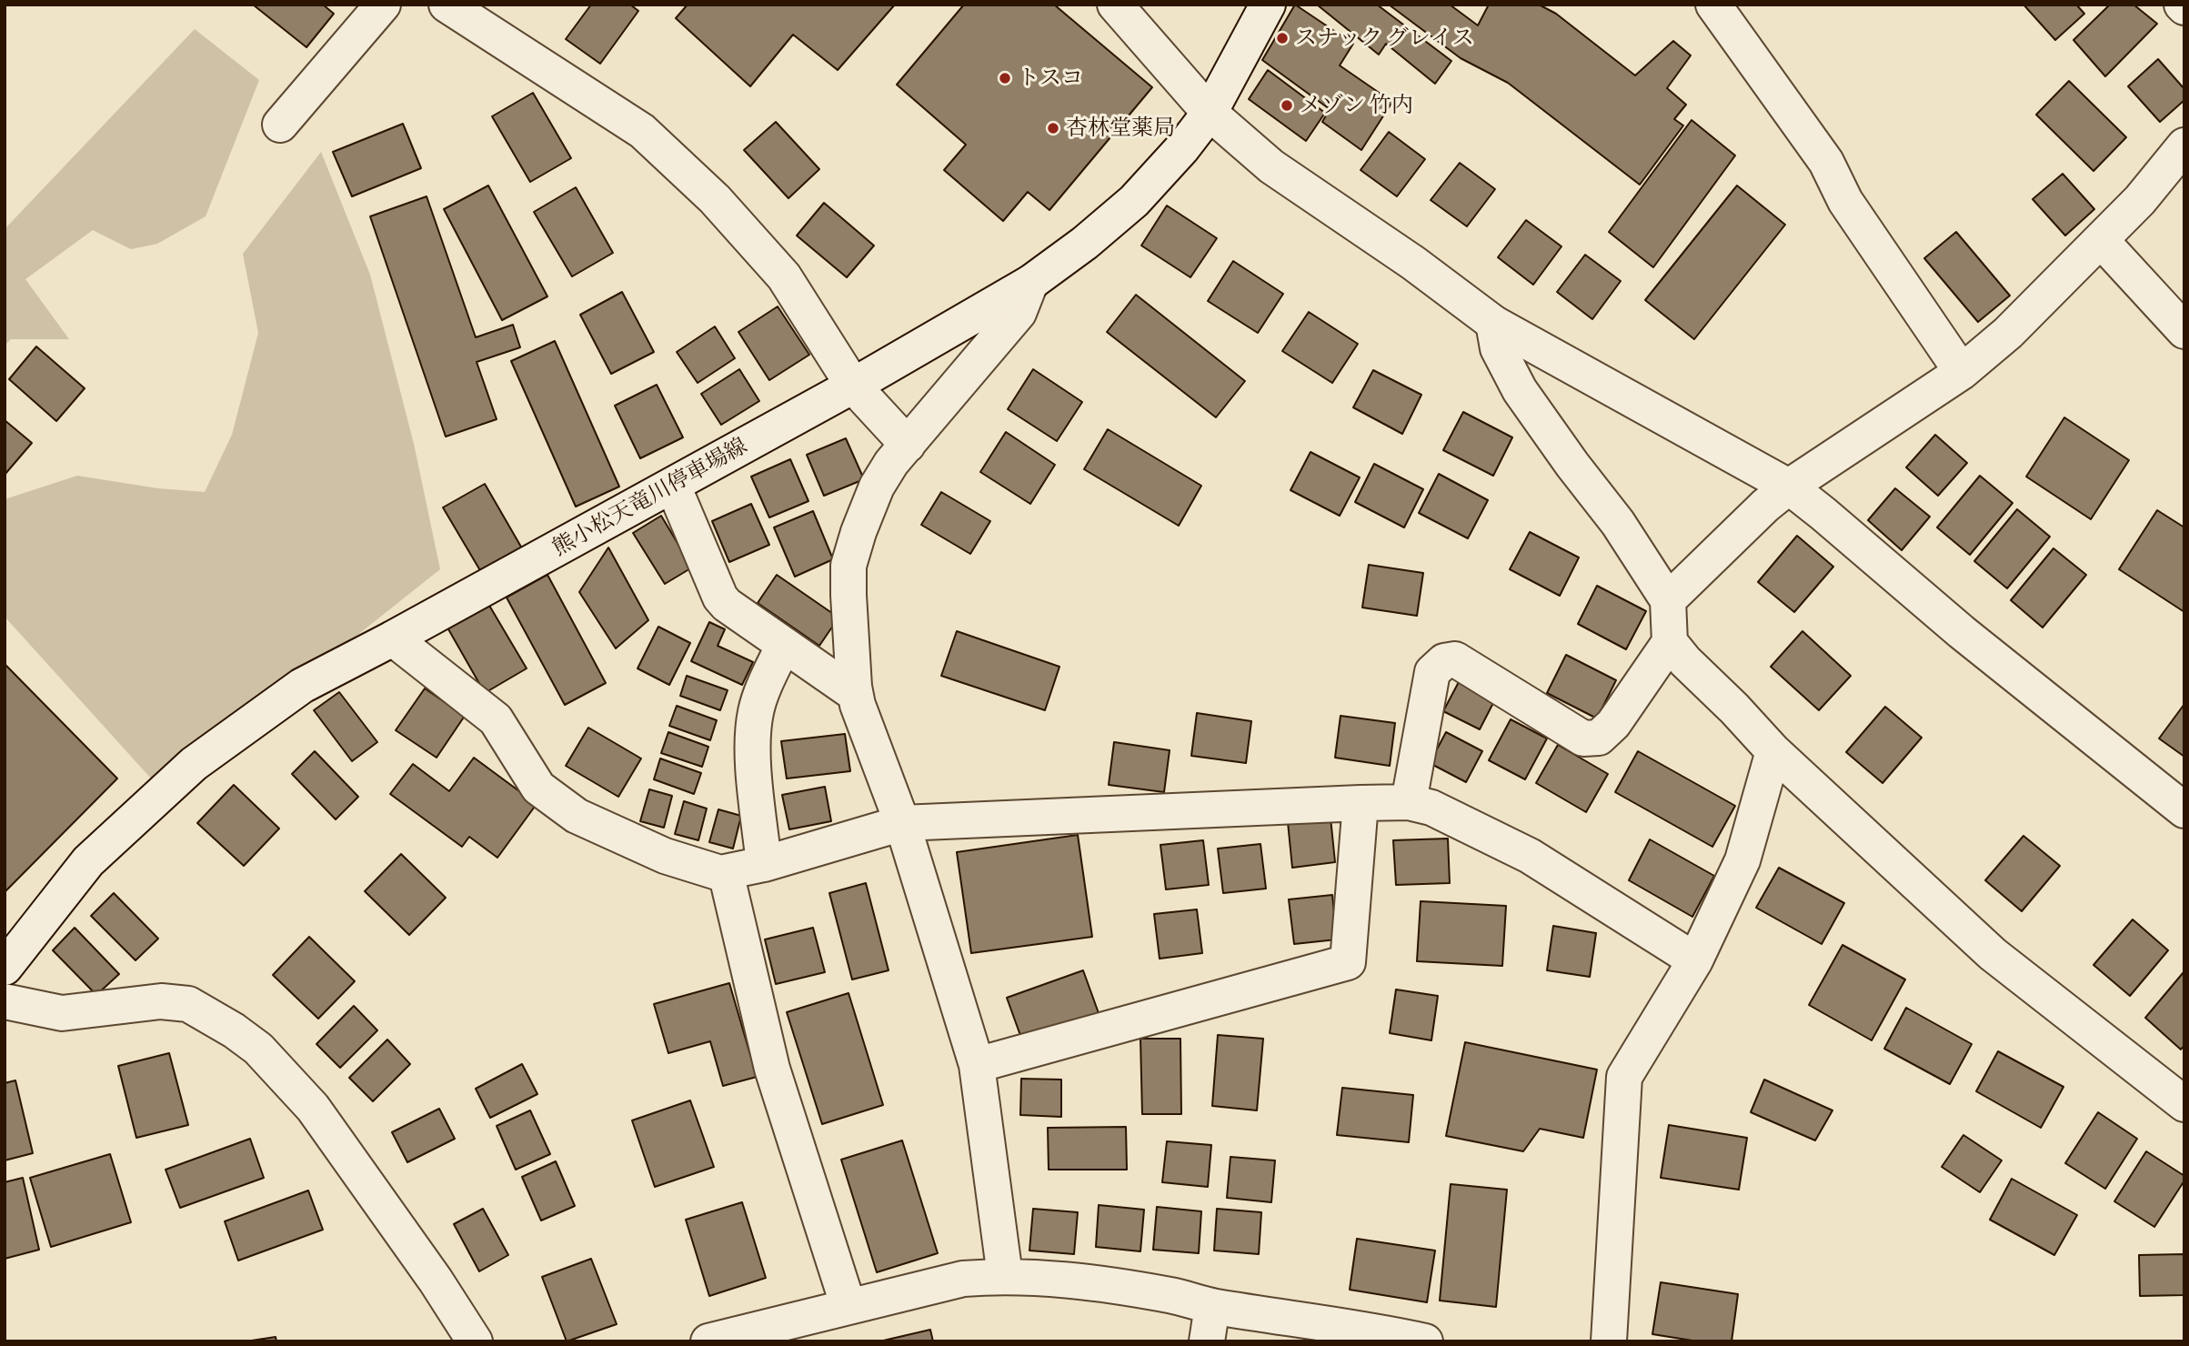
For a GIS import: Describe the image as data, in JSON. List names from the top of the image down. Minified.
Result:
{"streets":{"street":["熊小松天竜川停車場線"]},"places":["スナック グレイス","トスコ","メゾン 竹内","杏林堂薬局"]}
